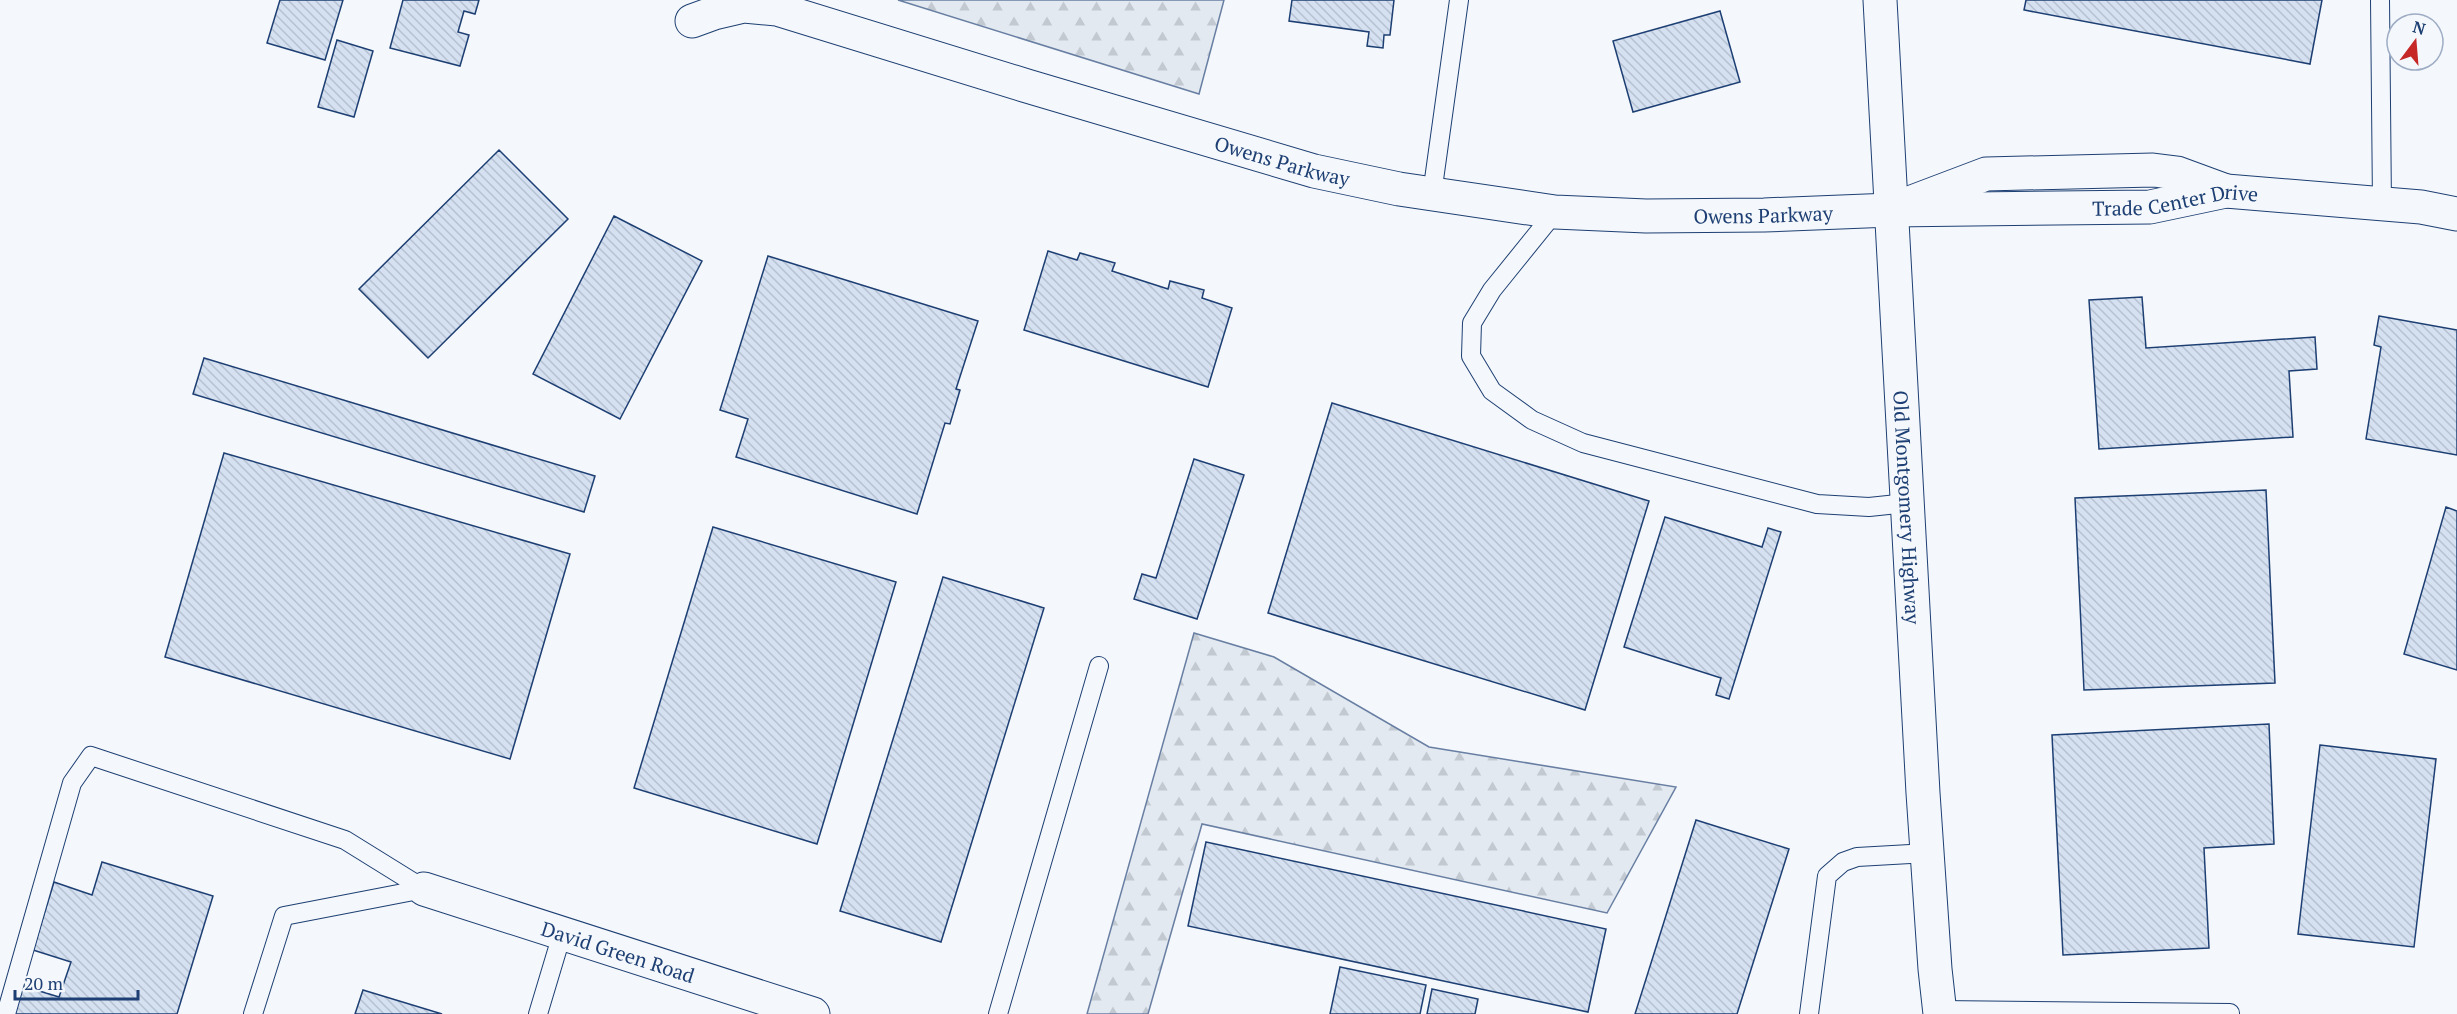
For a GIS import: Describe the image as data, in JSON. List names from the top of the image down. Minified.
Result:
{"streets":{"street":["Owens Parkway","Trade Center Drive","Old Montgomery Highway","David Green Road"]},"crossings":[["Owens Parkway","Trade Center Drive"],["Owens Parkway","Old Montgomery Highway"],["Trade Center Drive","Old Montgomery Highway"]],"scale_bar":"20 m","north":"top"}
